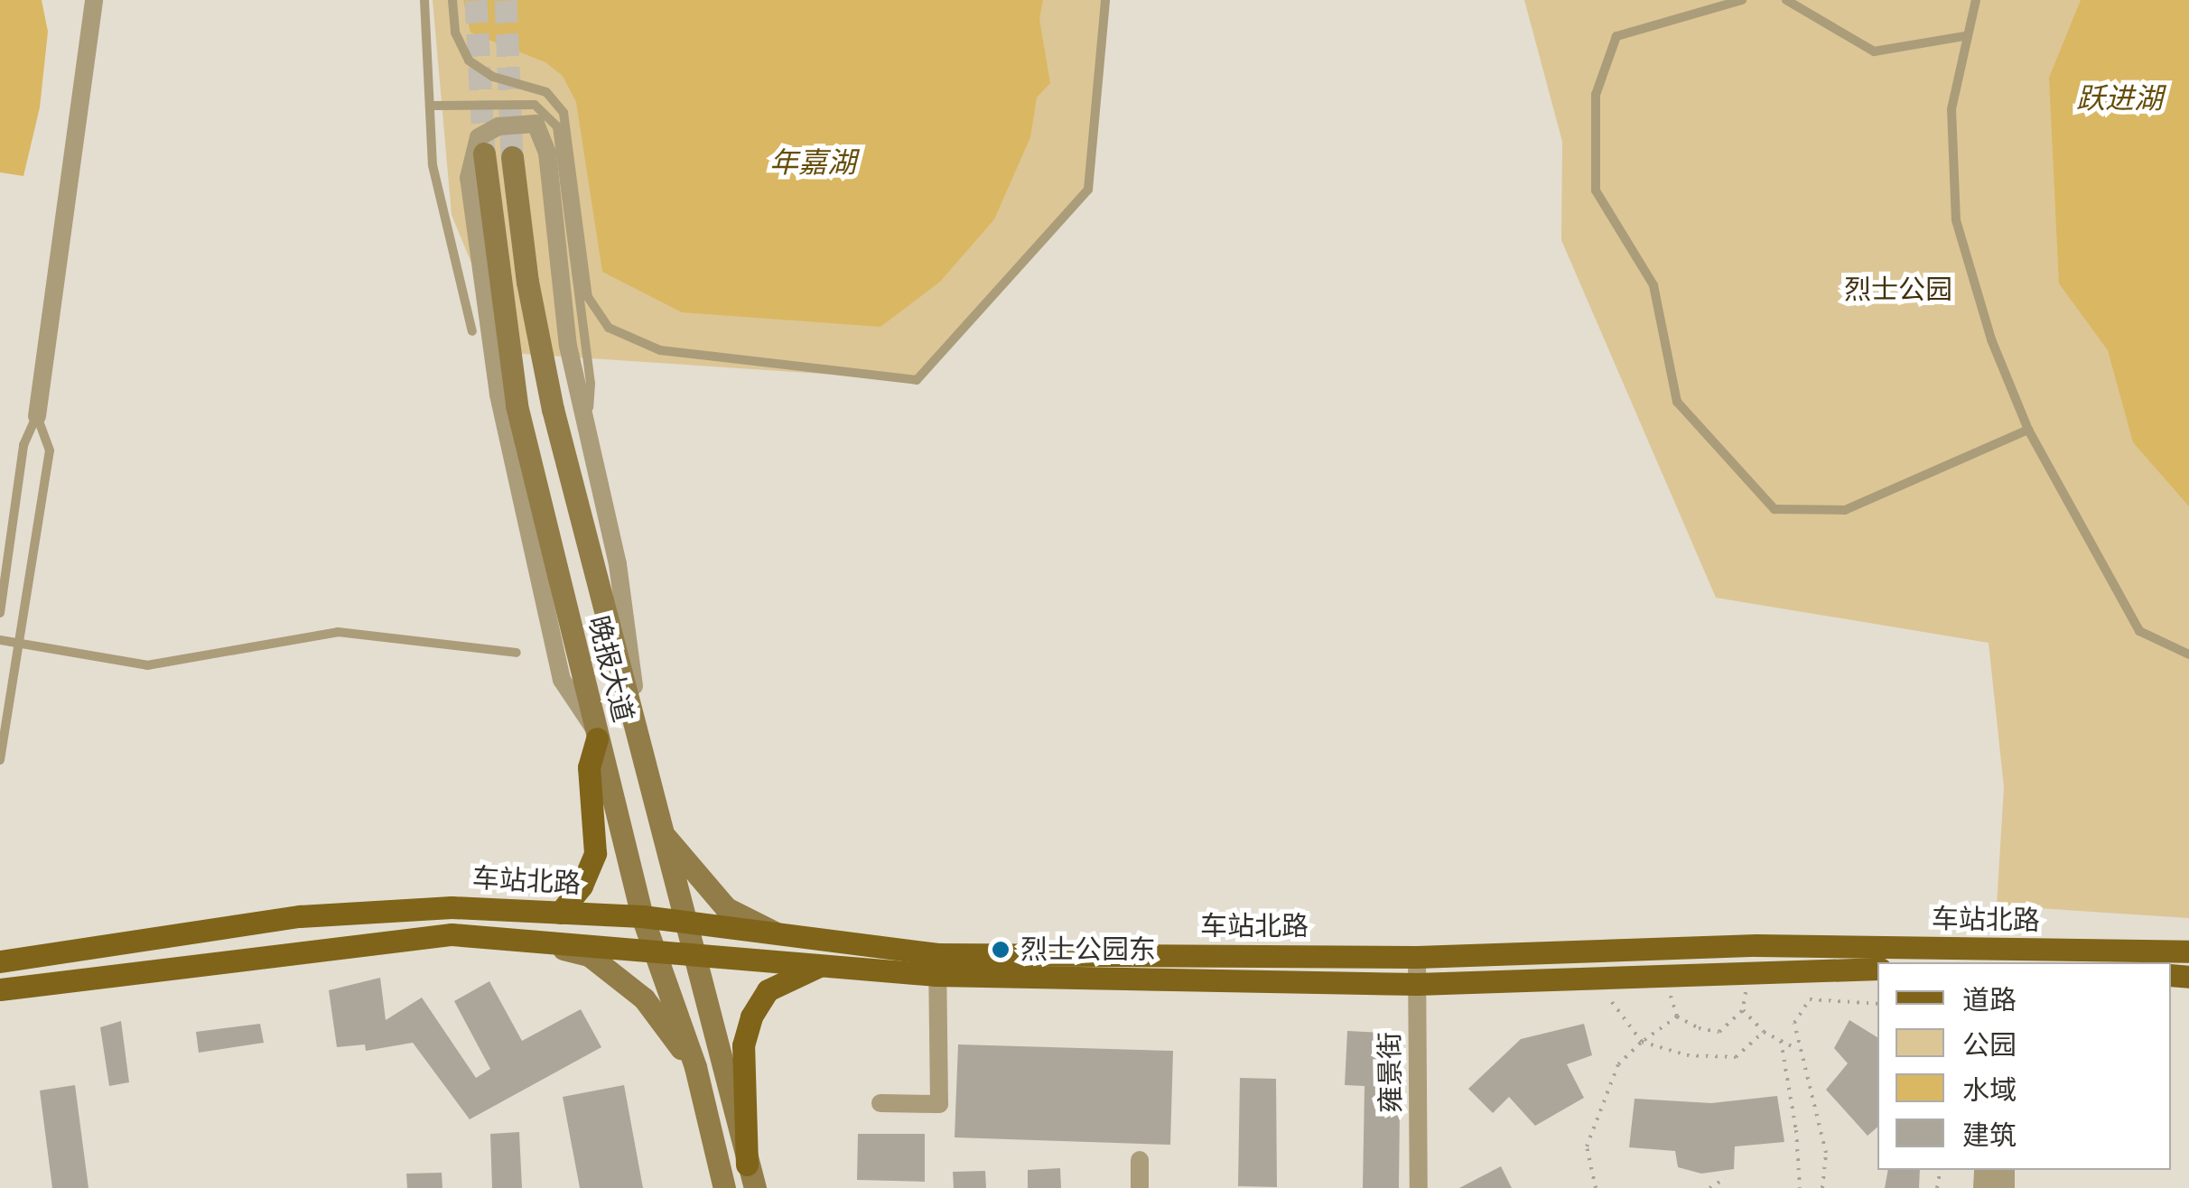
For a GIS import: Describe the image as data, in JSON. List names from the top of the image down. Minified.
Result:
{"streets":{"main road":["晚报大道","车站北路"],"street":["雍景街"]},"crossings":[["晚报大道","车站北路"],["车站北路","雍景街"]],"water":["跃进湖","年嘉湖"],"parks":["烈士公园"],"places":["烈士公园东"],"legend":["道路","公园","水域","建筑"]}
